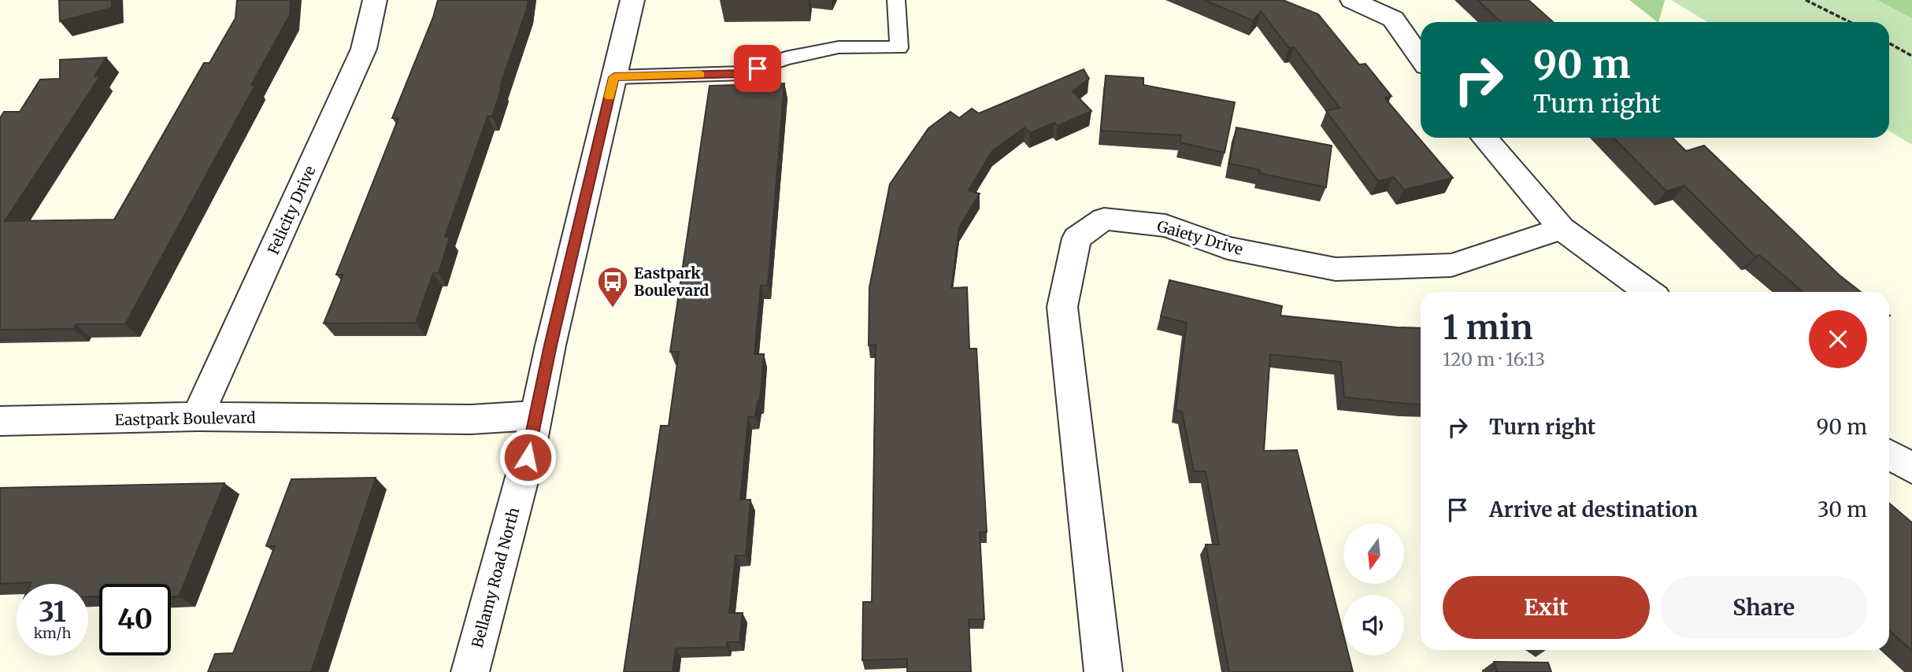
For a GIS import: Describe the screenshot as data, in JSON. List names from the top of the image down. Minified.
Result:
{"streets":{"street":["Felicity Drive","Gaiety Drive","Eastpark Boulevard","Bellamy Road North"]},"crossings":[["Felicity Drive","Eastpark Boulevard"],["Eastpark Boulevard","Bellamy Road North"]],"places":{"bus stop":["Eastpark Boulevard"]},"north":"bottom","page":{"turn":["90 m","Turn right"],"heading":["1 min","120 m · 16:13"],"list":[{"name":"Turn right","value":"90 m"},{"name":"Arrive at destination","value":"30 m"}],"buttons":["Exit","Share"],"speed":"31 km/h","limit":"40"}}
